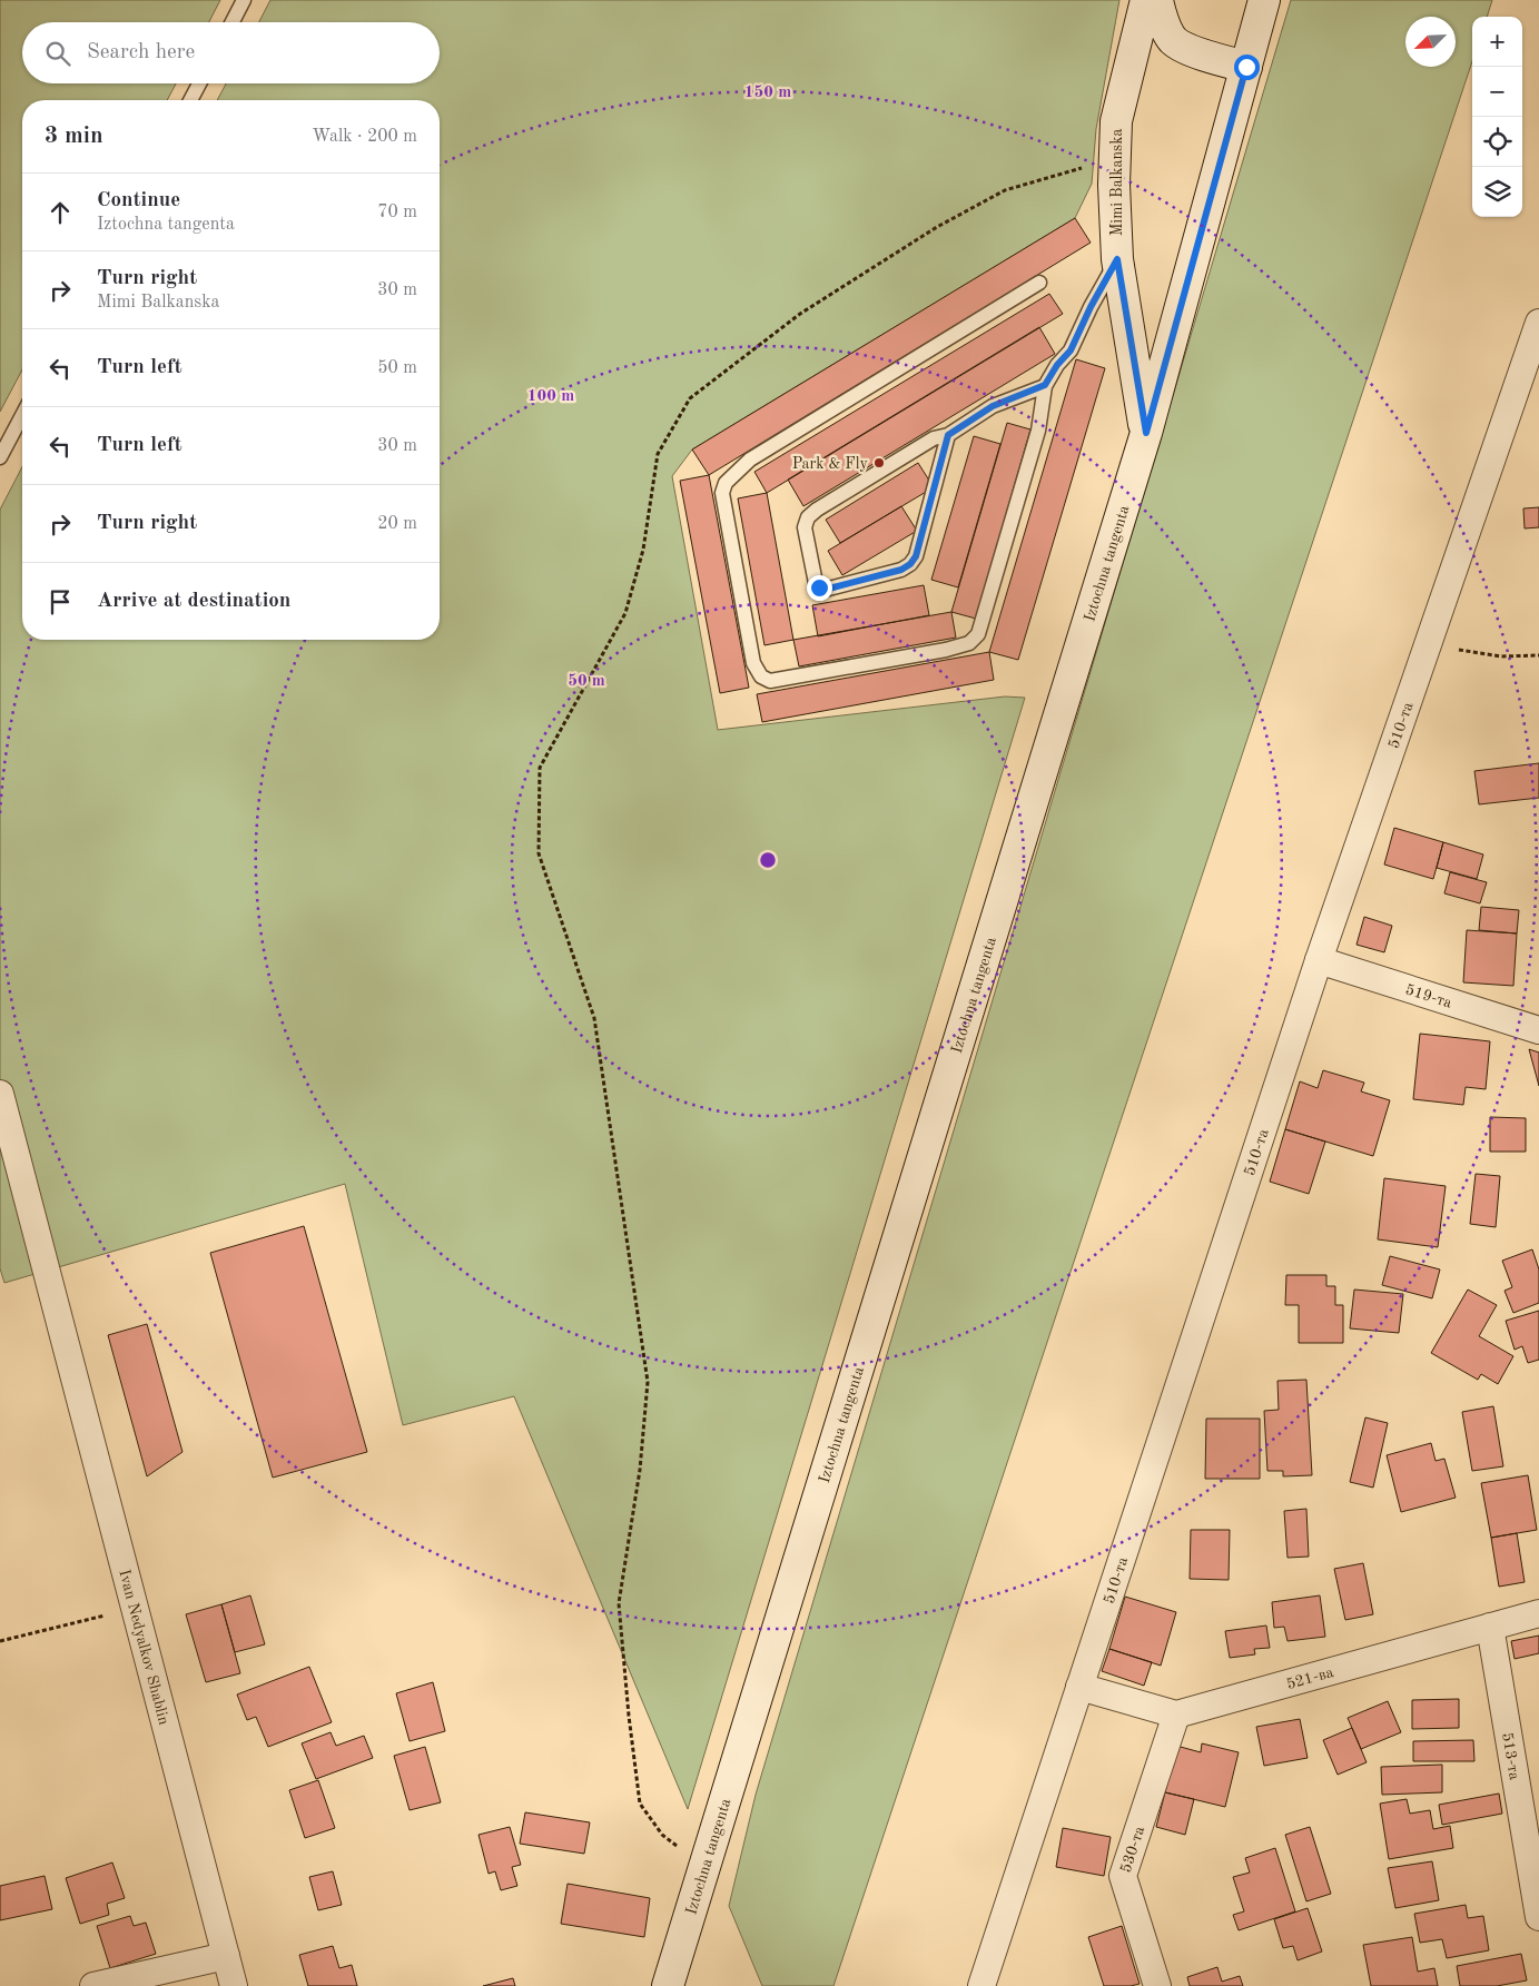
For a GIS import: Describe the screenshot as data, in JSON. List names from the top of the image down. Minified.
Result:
{"streets":{"street":["Mimi Balkanska","Iztochna tangenta","510-та","519-та","Ivan Nedyalkov Shablin","521-ва","513-та","530-та"]},"crossings":[["Mimi Balkanska","Iztochna tangenta"],["510-та","519-та"],["521-ва","513-та"],["521-ва","530-та"]],"places":["Park & Fly"],"north":"bottom left","page":{"map_buttons":["+","−"],"search":"Search here","heading":["3 min","Walk · 200 m"],"list":[["Continue","Iztochna tangenta","70 m"],["Turn right","Mimi Balkanska","30 m"],["Turn left","50 m"],["Turn left","30 m"],["Turn right","20 m"],"Arrive at destination"]},"rings":["150 m","100 m","50 m"]}
